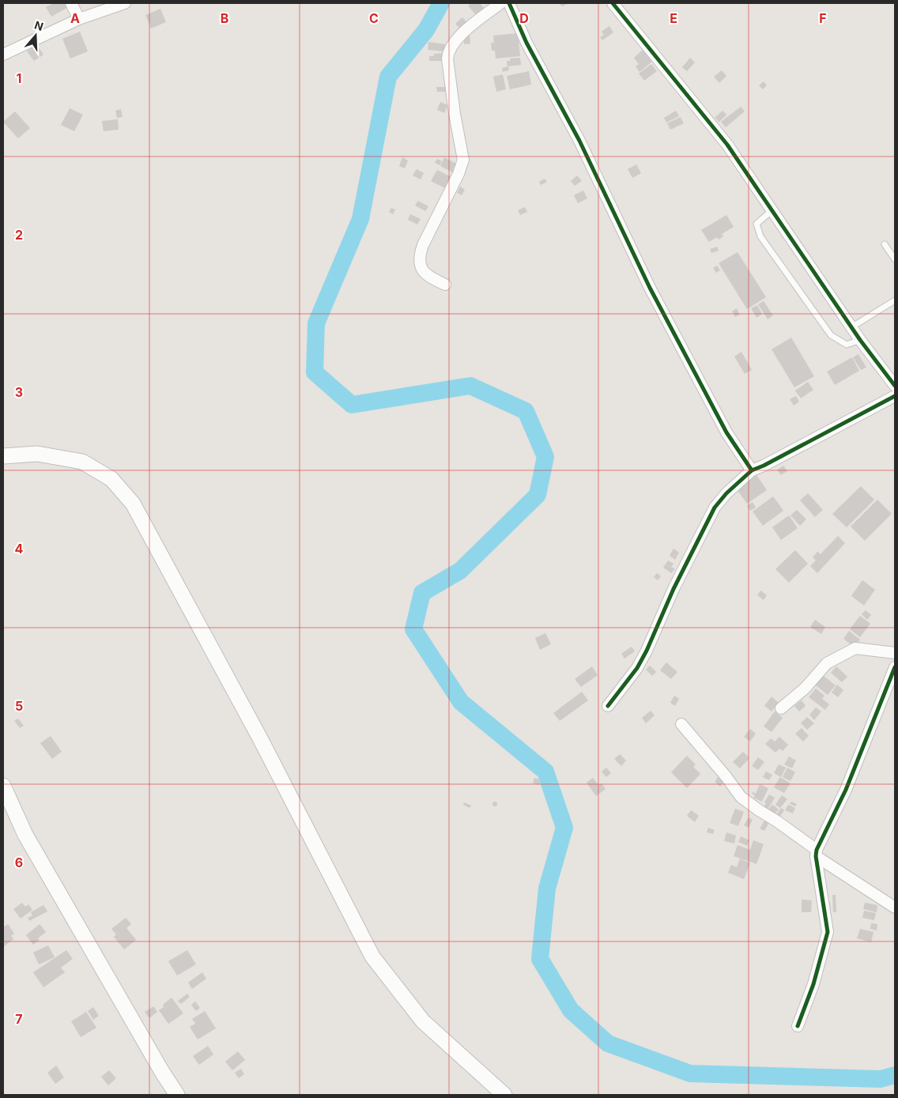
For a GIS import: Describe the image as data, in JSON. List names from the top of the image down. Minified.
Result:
{"north":"top","grid":{"columns":["A","B","C","D","E","F"],"rows":["1","2","3","4","5","6","7"]}}
